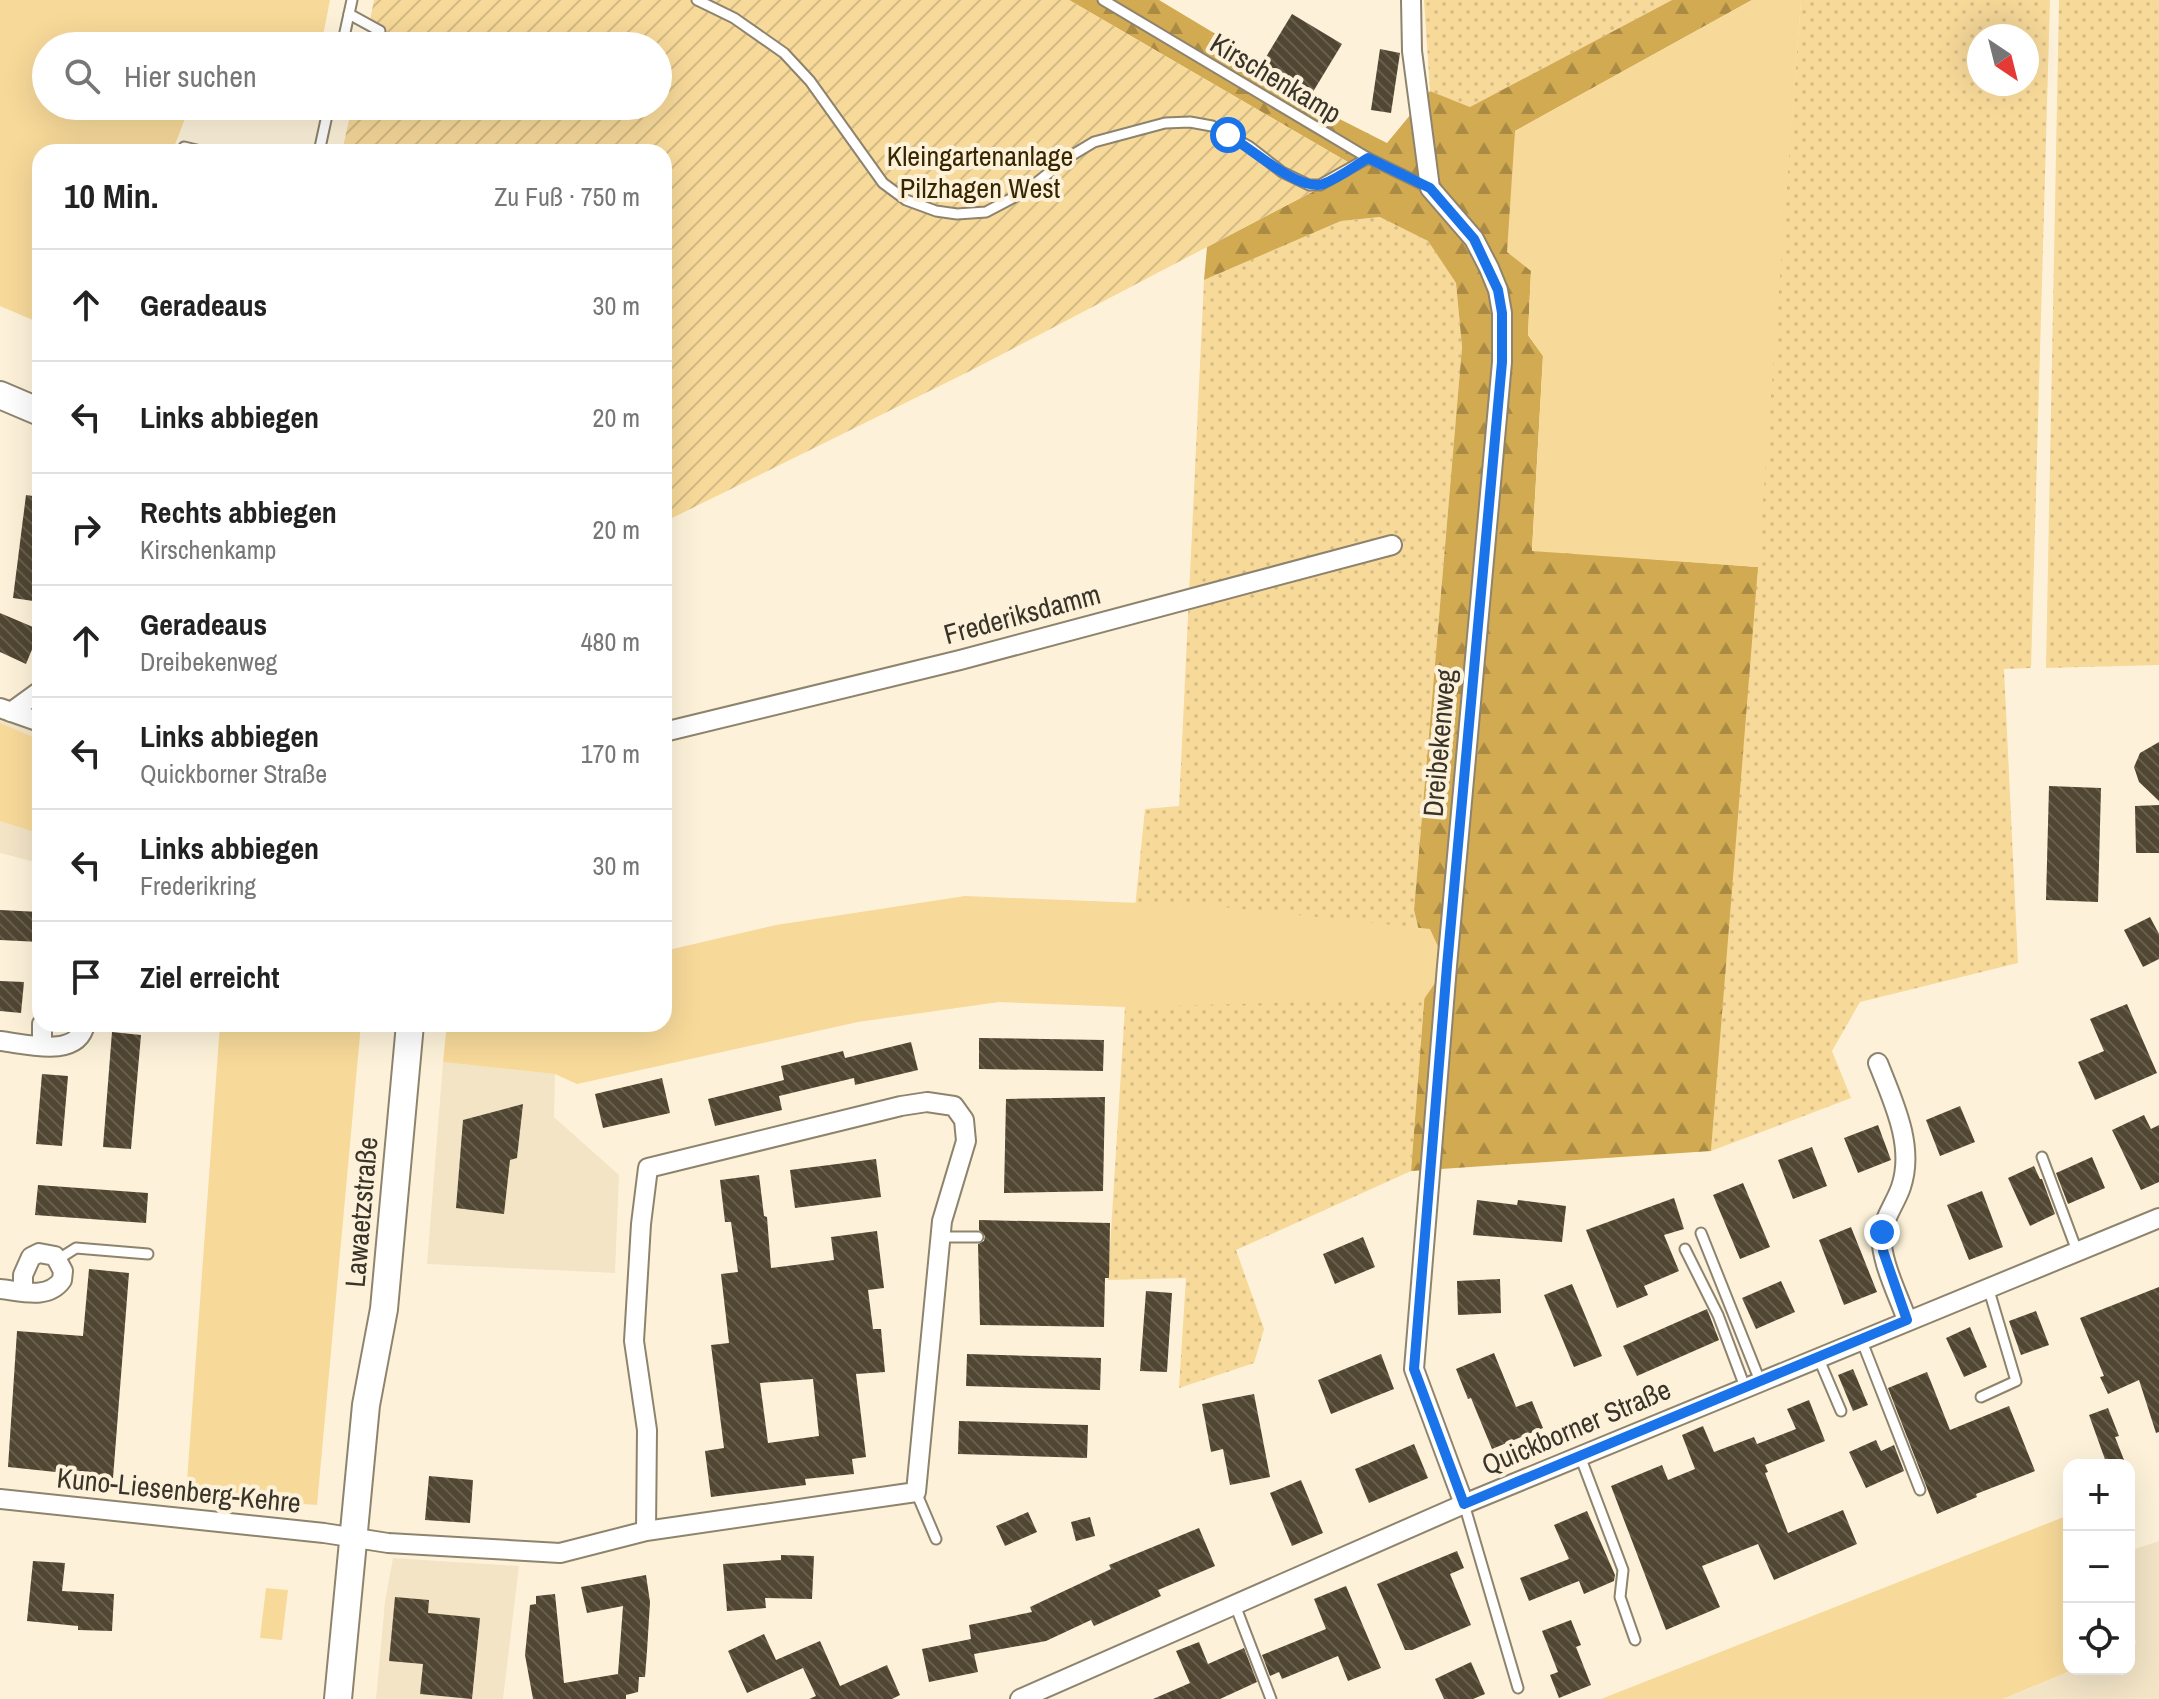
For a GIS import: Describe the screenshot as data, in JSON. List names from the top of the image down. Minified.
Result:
{"streets":{"street":["Frederiksdamm","Dreibekenweg","Lawaetzstraße","Quickborner Straße","Kuno-Liesenberg-Kehre"],"lane":["Kirschenkamp"]},"crossings":[["Kirschenkamp","Dreibekenweg"],["Dreibekenweg","Quickborner Straße"],["Lawaetzstraße","Kuno-Liesenberg-Kehre"]],"parks":["Kleingartenanlage Pilzhagen West"],"north":"bottom right","page":{"search":"Hier suchen","heading":["10 Min.","Zu Fuß · 750 m"],"list":[["Geradeaus","30 m"],["Links abbiegen","20 m"],["Rechts abbiegen","Kirschenkamp","20 m"],["Geradeaus","Dreibekenweg","480 m"],["Links abbiegen","Quickborner Straße","170 m"],["Links abbiegen","Frederikring","30 m"],"Ziel erreicht"],"map_buttons":["+","−"]}}
